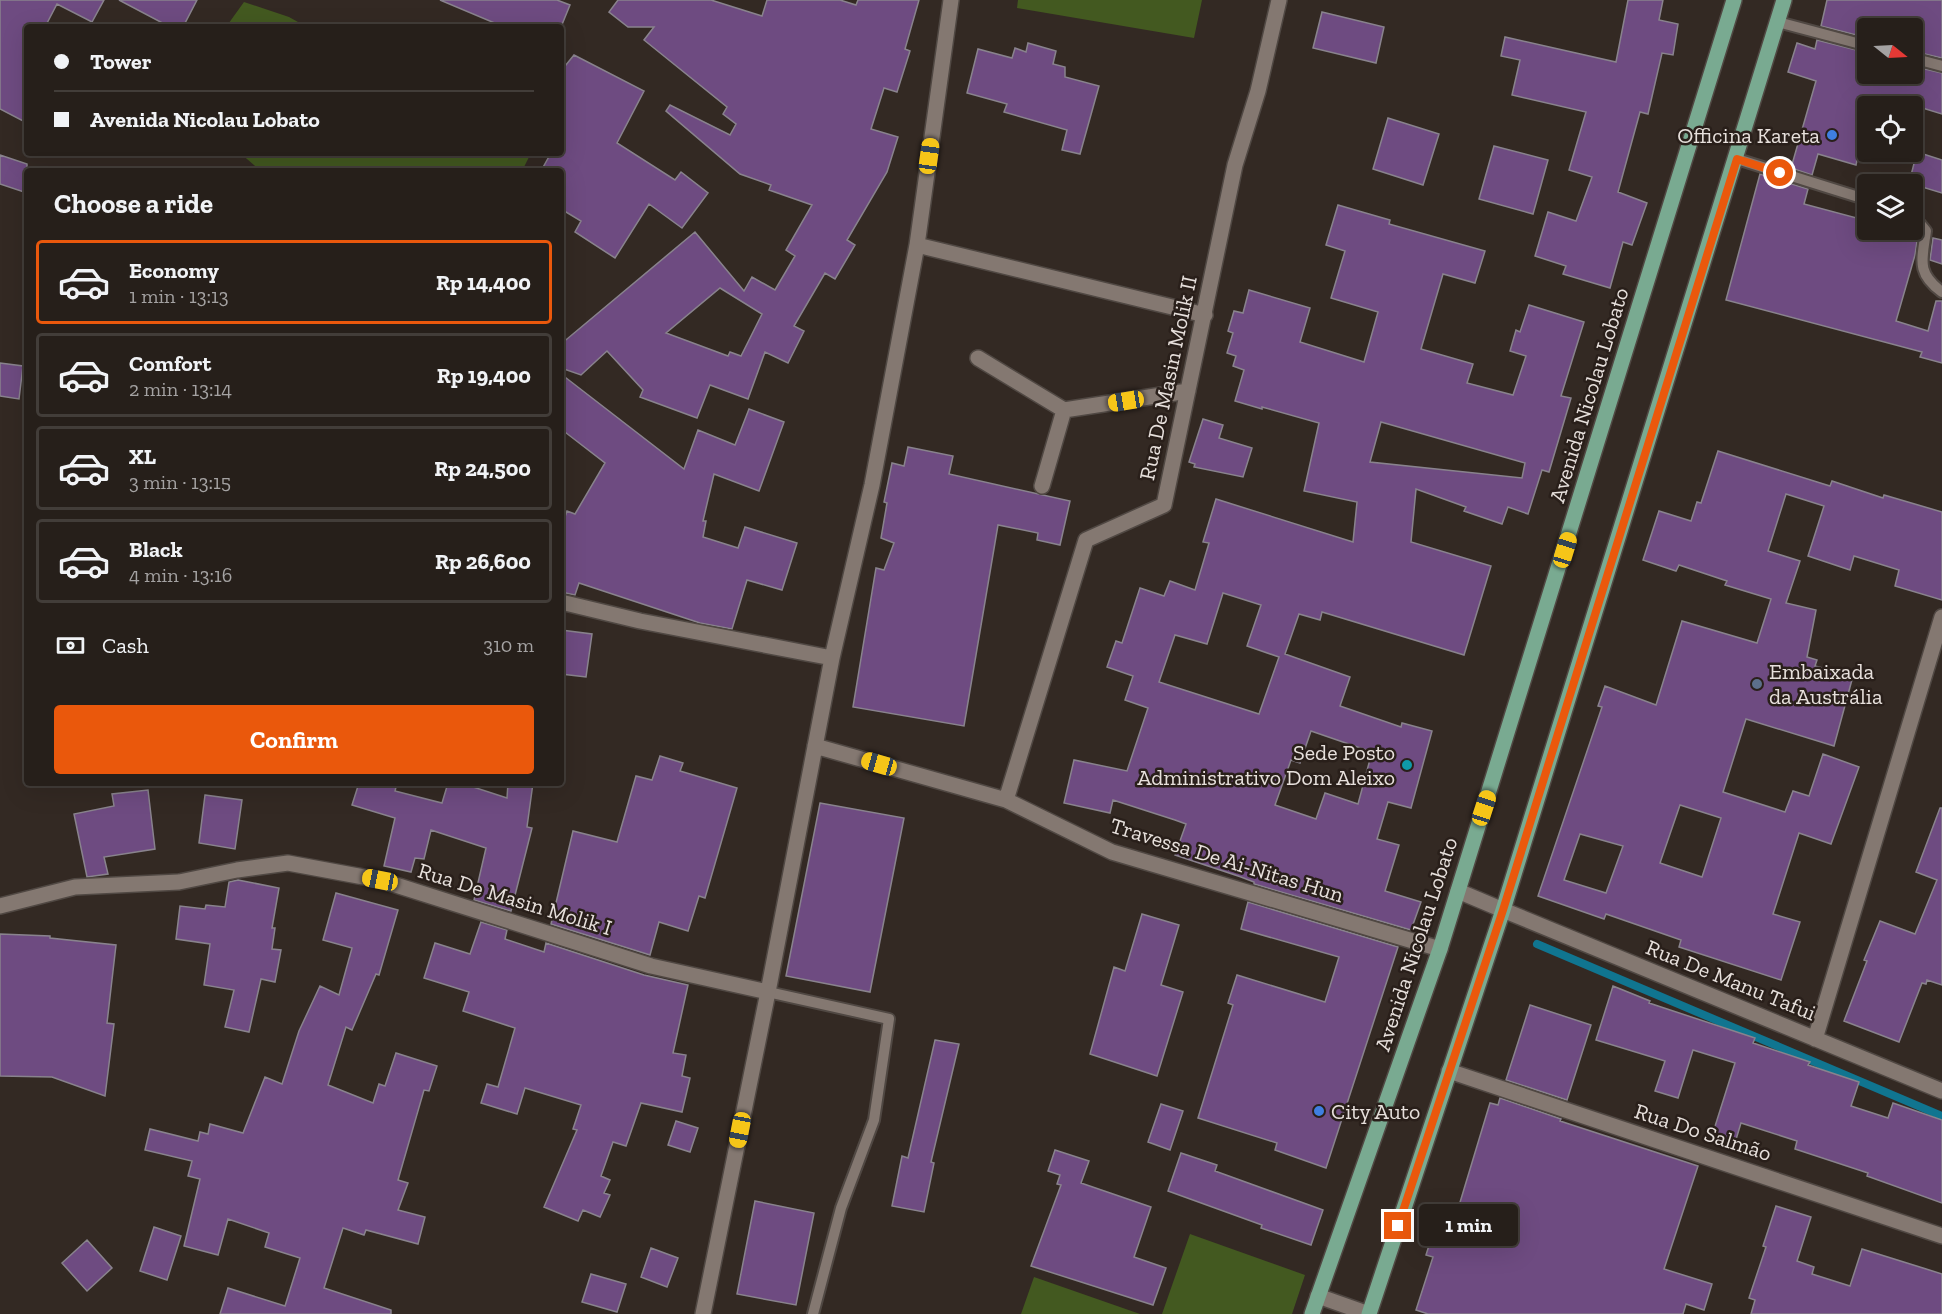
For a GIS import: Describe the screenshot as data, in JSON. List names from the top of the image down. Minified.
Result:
{"streets":{"main road":["Avenida Nicolau Lobato"],"street":["Rua De Masin Molik II","Travessa De Ai-Nitas Hun","Rua De Masin Molik I","Rua De Manu Tafui","Rua Do Salmão"]},"crossings":[["Rua De Masin Molik II","Travessa De Ai-Nitas Hun"],["Avenida Nicolau Lobato","Travessa De Ai-Nitas Hun"],["Avenida Nicolau Lobato","Rua De Manu Tafui"]],"places":["Officina Kareta","Embaixada da Austrália","Sede Posto Administrativo Dom Aleixo","City Auto"],"north":"right","page":{"banner":["Tower","Avenida Nicolau Lobato"],"heading":"Choose a ride","list":[{"name":"Economy","note":"1 min · 13:13","value":"Rp 14,400"},{"name":"Comfort","note":"2 min · 13:14","value":"Rp 19,400"},{"name":"XL","note":"3 min · 13:15","value":"Rp 24,500"},{"name":"Black","note":"4 min · 13:16","value":"Rp 26,600"}],"pay":["Cash","310 m"],"buttons":"Confirm","bubble":"1 min"}}
